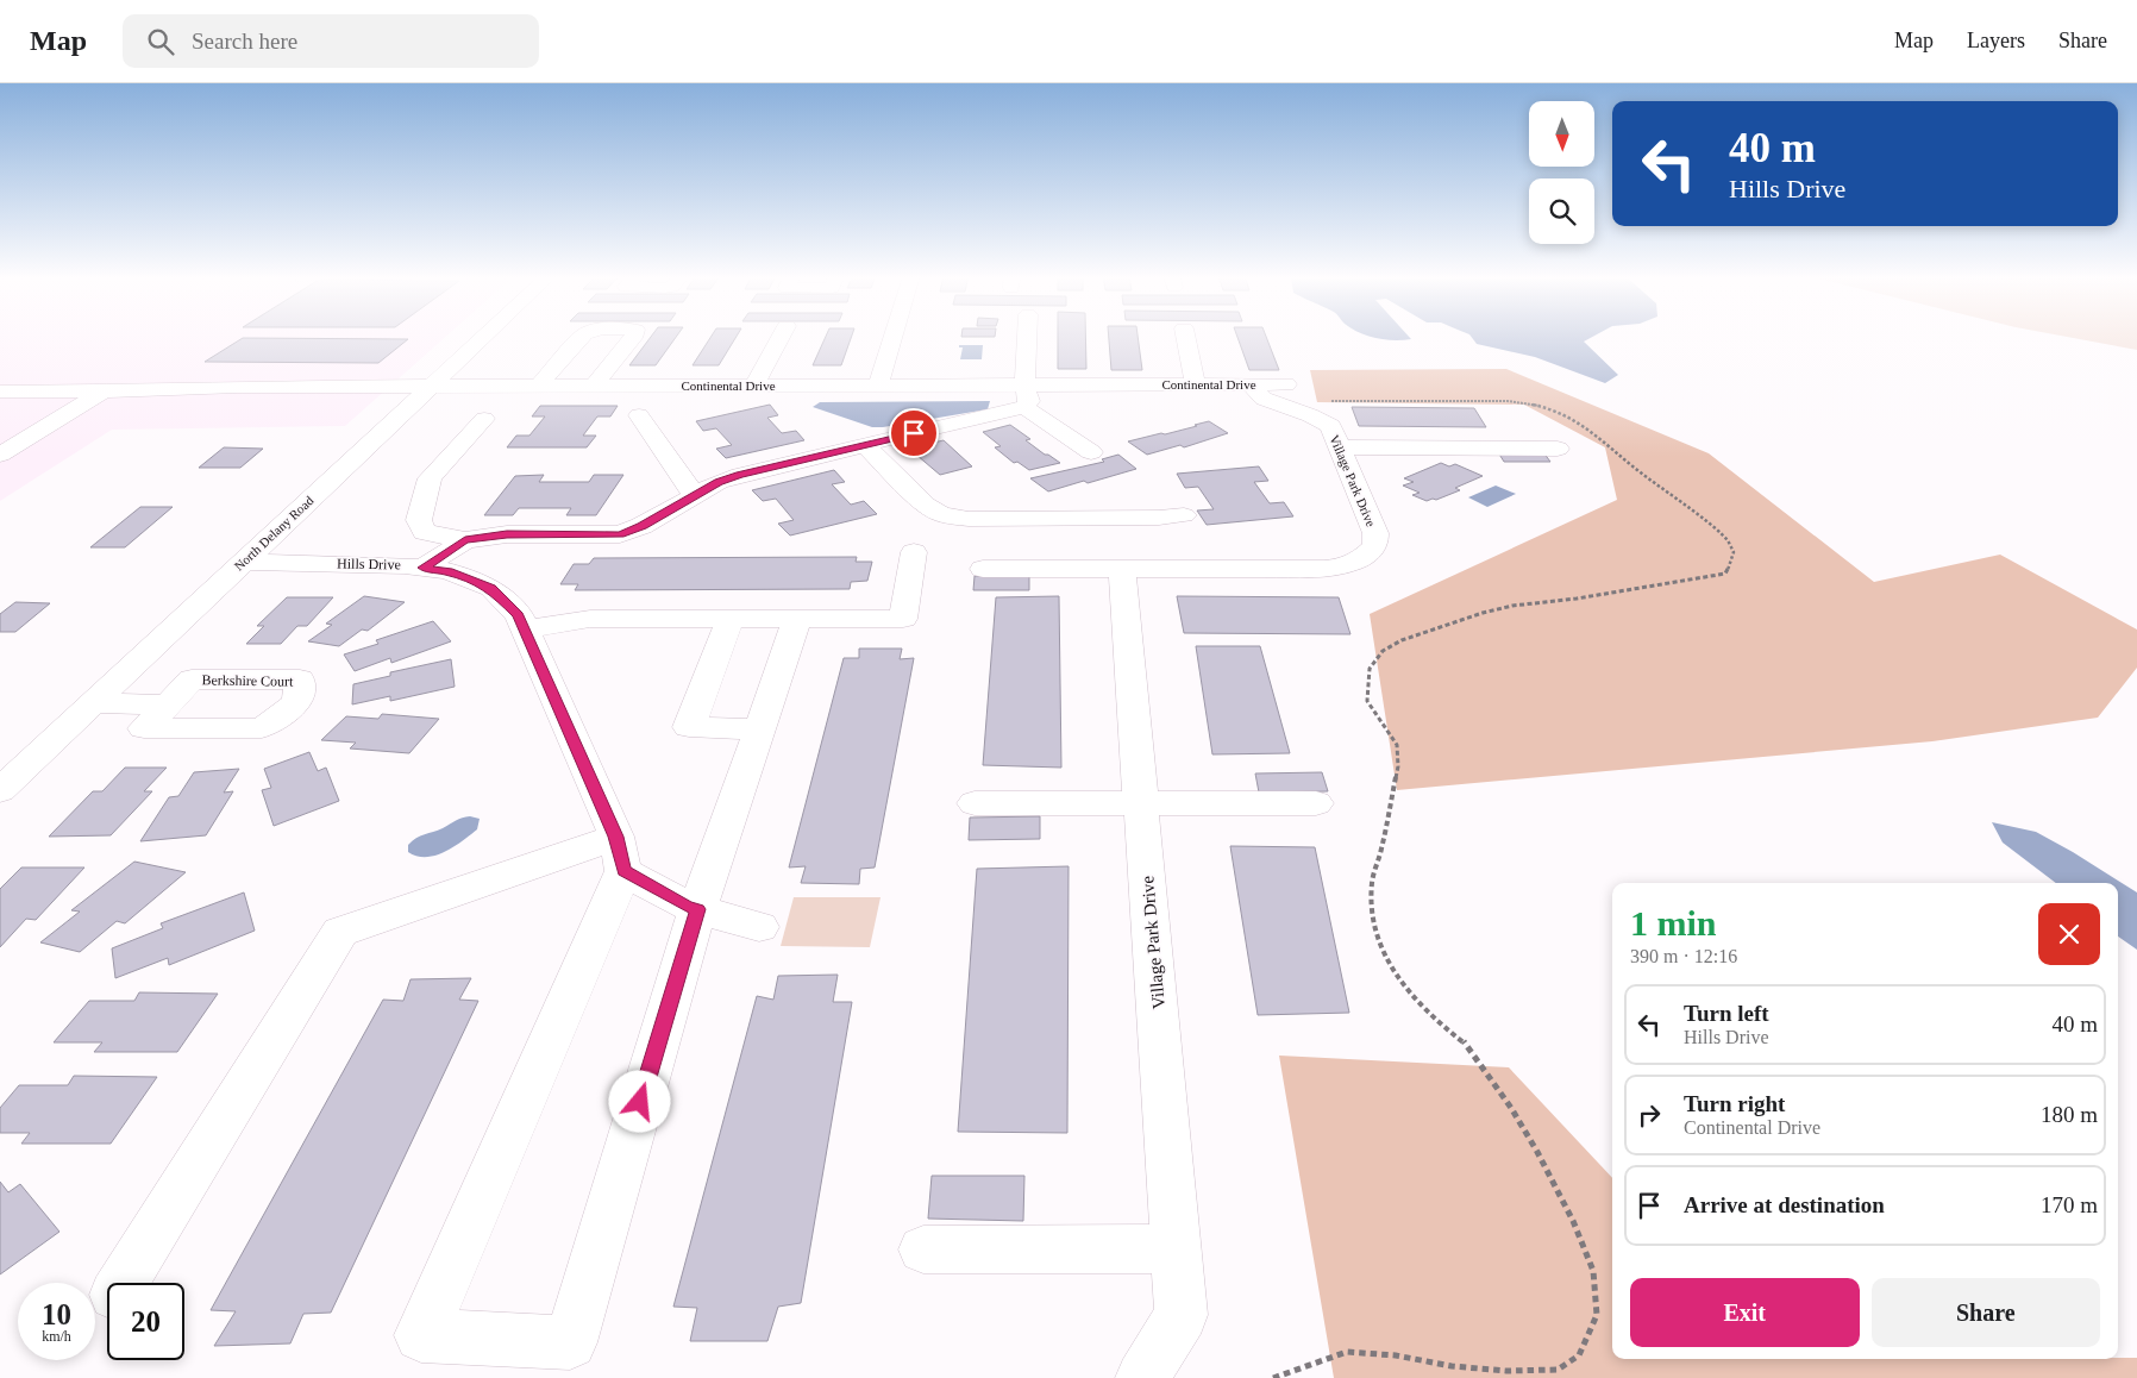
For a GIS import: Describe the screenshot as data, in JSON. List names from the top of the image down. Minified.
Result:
{"streets":{"street":["Continental Drive","Village Park Drive","North Delany Road","Hills Drive"]},"crossings":[["Continental Drive","Village Park Drive"],["Continental Drive","North Delany Road"],["Continental Drive","Hills Drive"],["North Delany Road","Hills Drive"]],"north":"bottom","page":{"header":"Map","search":"Search here","nav":["Map","Layers","Share"],"turn":["40 m","Hills Drive"],"heading":["1 min","390 m · 12:16"],"list":[{"name":"Turn left","note":"Hills Drive","value":"40 m"},{"name":"Turn right","note":"Continental Drive","value":"180 m"},{"name":"Arrive at destination","value":"170 m"}],"buttons":["Exit","Share"],"speed":"10 km/h","limit":"20"}}
